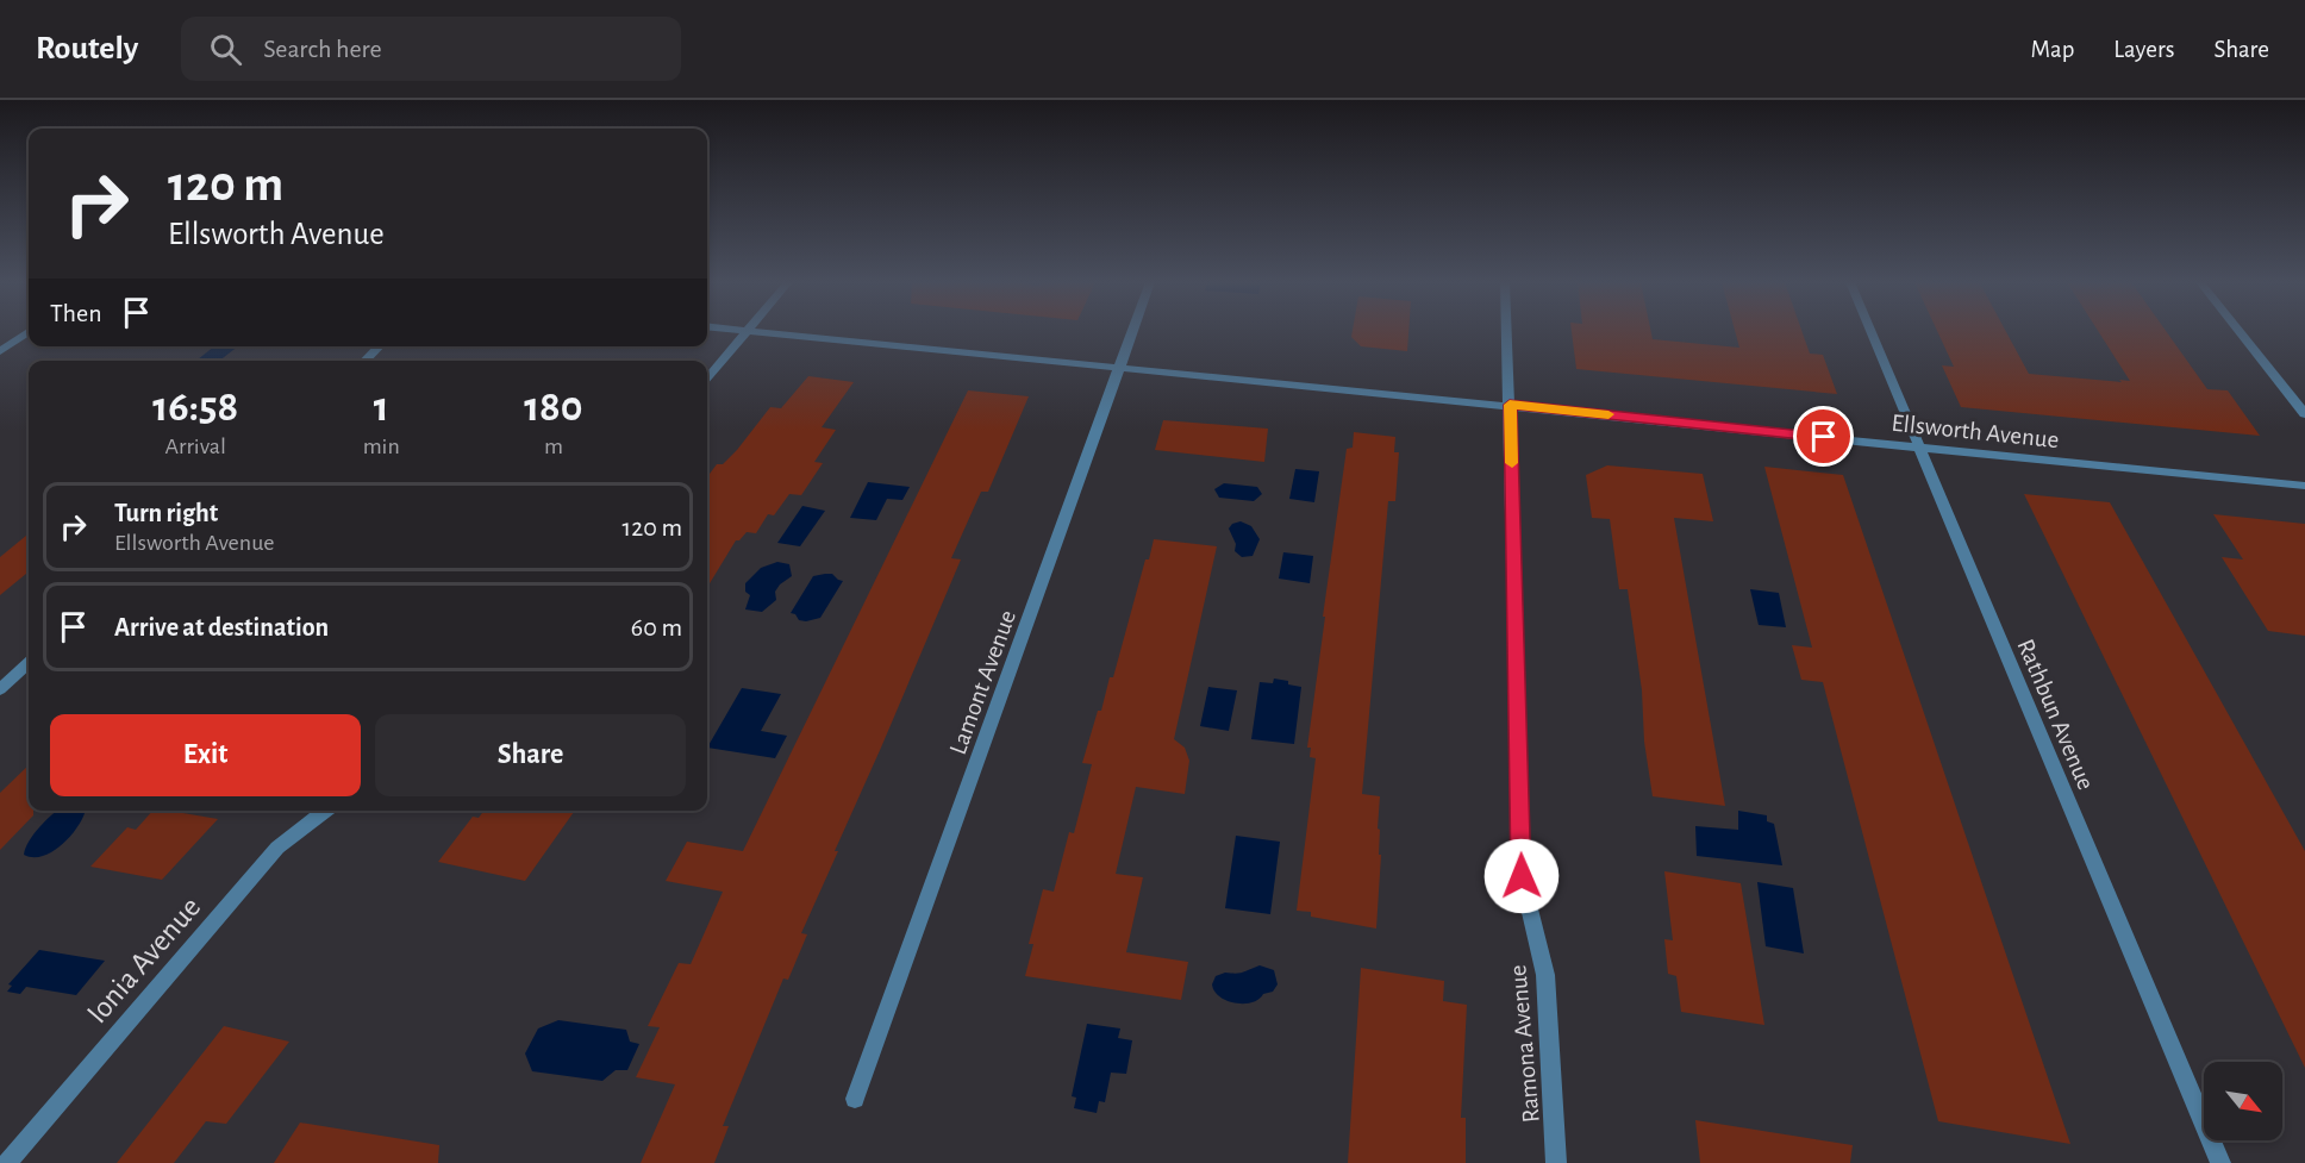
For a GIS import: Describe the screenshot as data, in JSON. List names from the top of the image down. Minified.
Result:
{"streets":{"street":["Ellsworth Avenue","Lamont Avenue","Rathbun Avenue","Ionia Avenue","Ramona Avenue"]},"crossings":[["Ellsworth Avenue","Lamont Avenue"],["Ellsworth Avenue","Rathbun Avenue"],["Ellsworth Avenue","Ramona Avenue"]],"north":"bottom right","page":{"header":"Routely","search":"Search here","nav":["Map","Layers","Share"],"turn":["120 m","Ellsworth Avenue"],"then":"Then","eta":["16:58","Arrival","1","min","180","m"],"list":[{"name":"Turn right","note":"Ellsworth Avenue","value":"120 m"},{"name":"Arrive at destination","value":"60 m"}],"buttons":["Exit","Share"]}}
